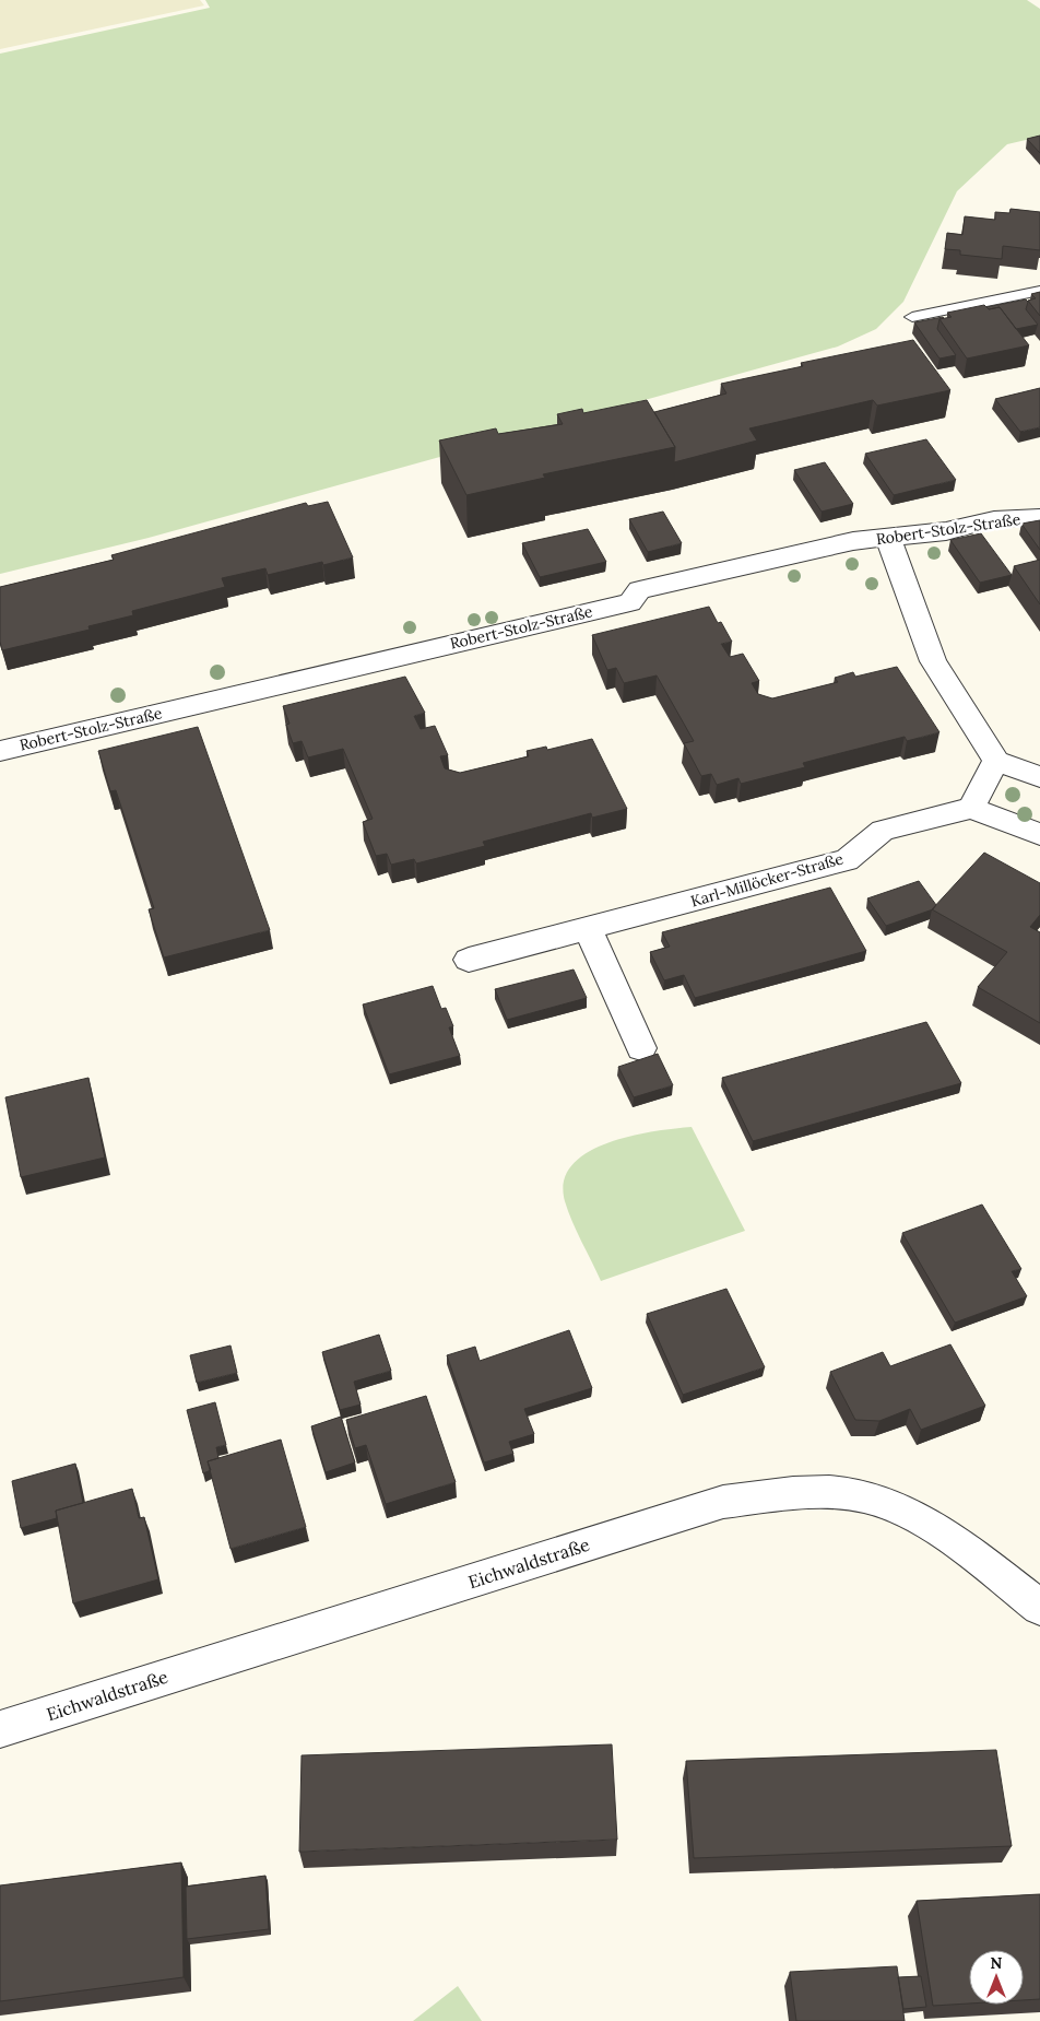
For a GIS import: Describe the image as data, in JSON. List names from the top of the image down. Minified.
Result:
{"streets":{"street":["Robert-Stolz-Straße","Karl-Millöcker-Straße","Eichwaldstraße"]},"north":"top"}
